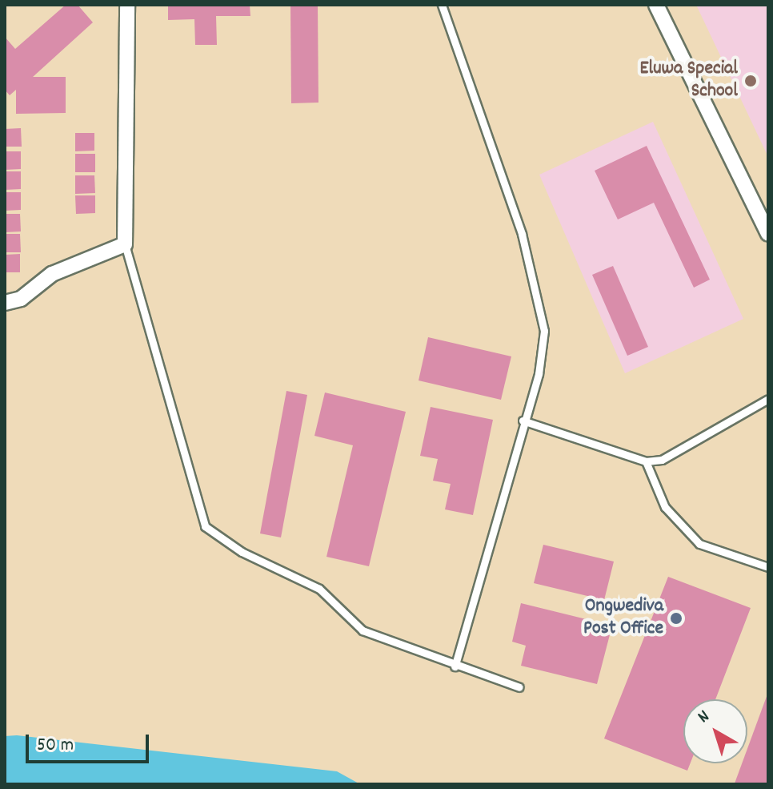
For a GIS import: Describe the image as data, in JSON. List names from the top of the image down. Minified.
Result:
{"places":["Eluwa Special School","Ongwediva Post Office"],"scale_bar":"50 m","north":"top left"}
